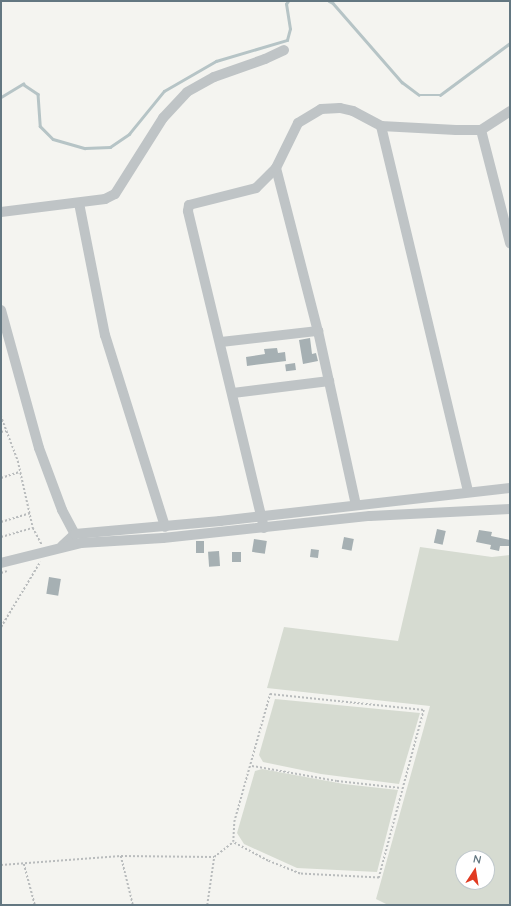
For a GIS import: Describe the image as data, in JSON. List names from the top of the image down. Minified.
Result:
{"north":"top"}
